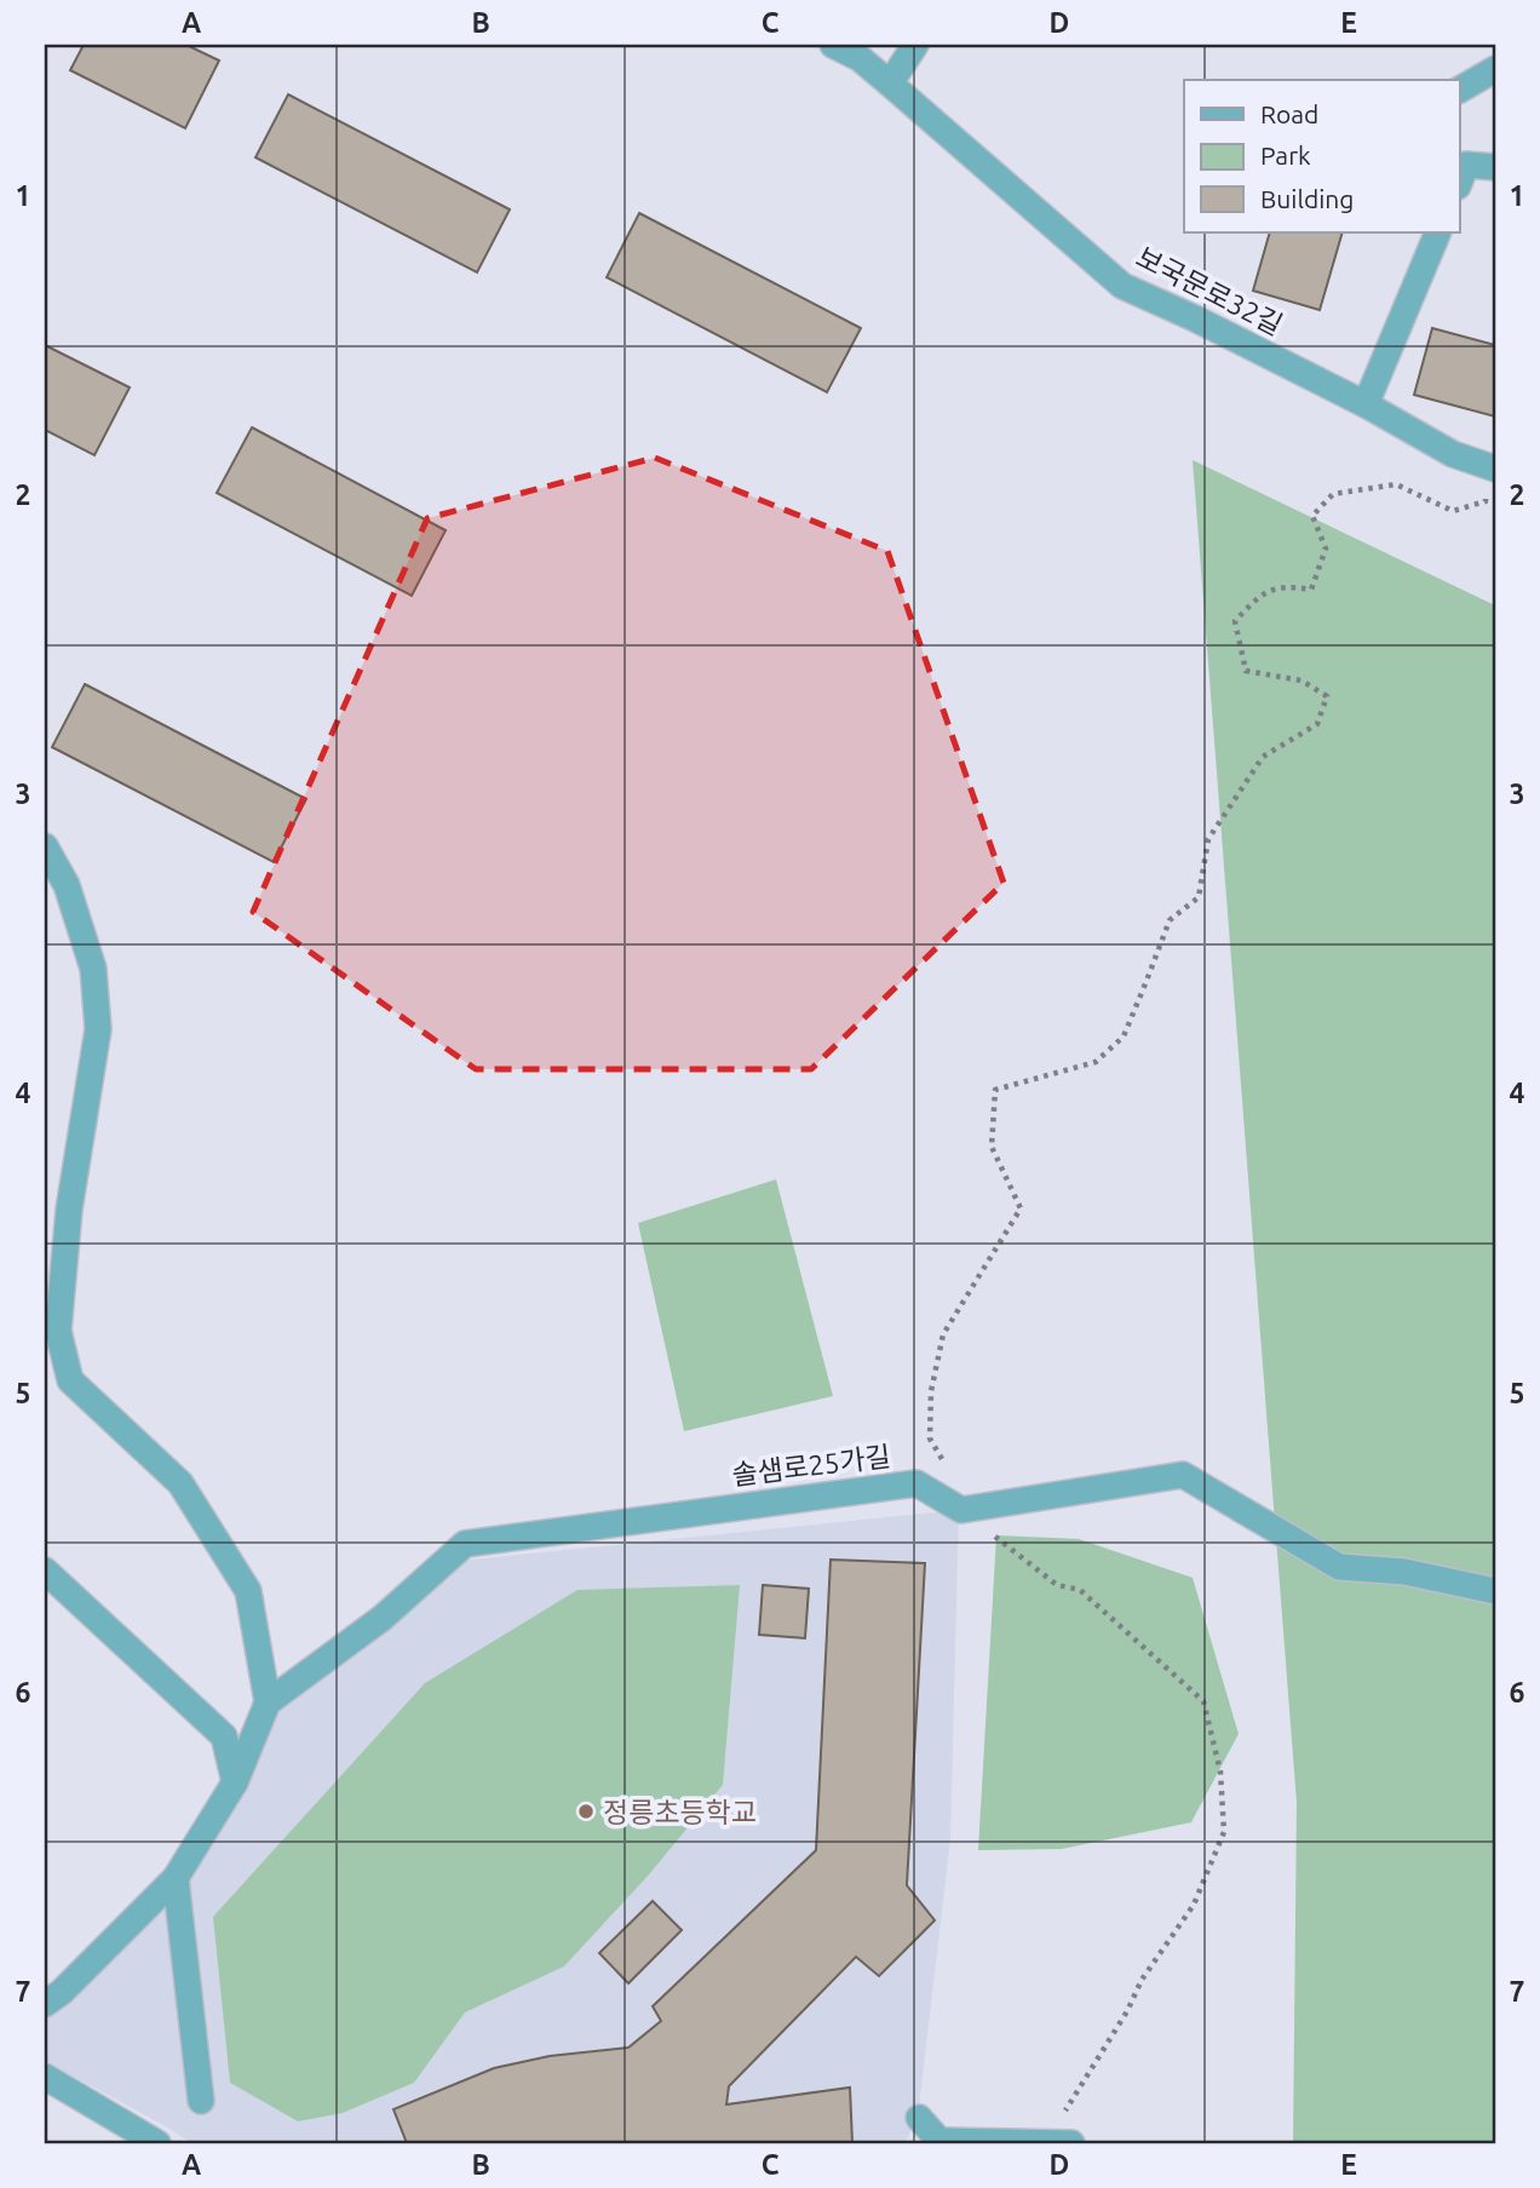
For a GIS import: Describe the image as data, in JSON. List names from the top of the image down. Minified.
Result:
{"streets":{"street":["보국문로32길","솔샘로25가길"]},"places":["정릉초등학교"],"legend":["Road","Park","Building"],"grid":{"columns":["A","B","C","D","E"],"rows":["1","2","3","4","5","6","7"]}}
